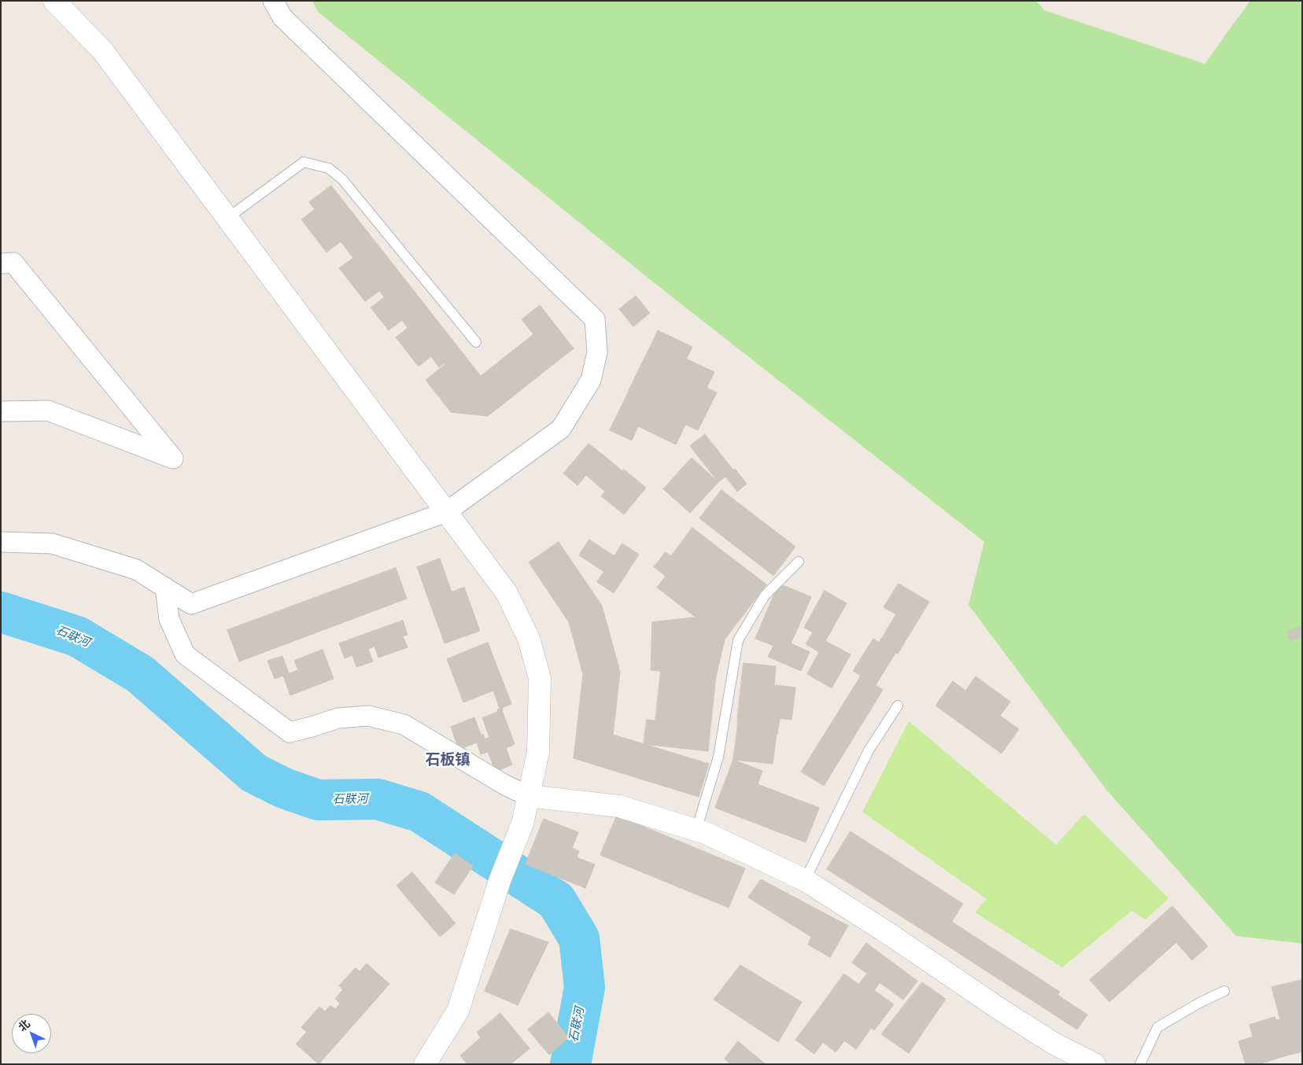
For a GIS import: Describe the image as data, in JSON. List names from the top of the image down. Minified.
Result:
{"districts":["石板镇"],"water":["石联河"],"north":"top left"}
